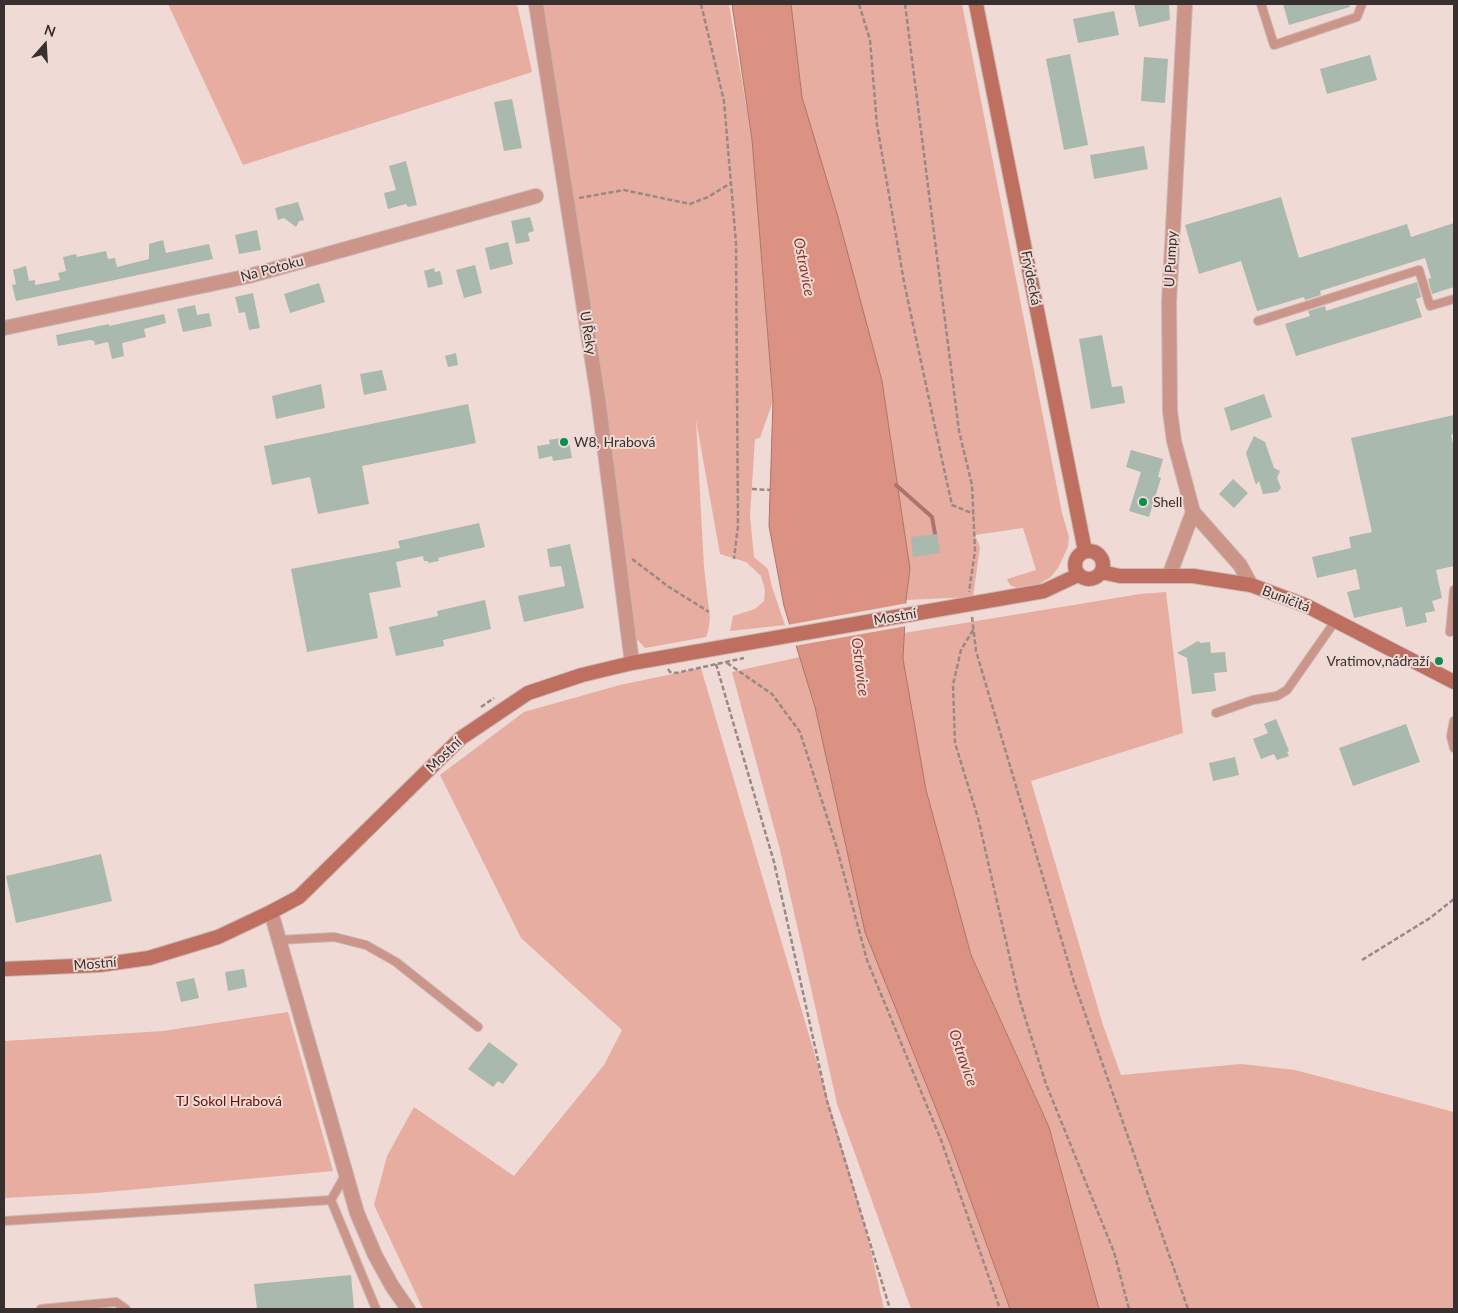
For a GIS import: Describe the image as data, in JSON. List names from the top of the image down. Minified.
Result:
{"streets":{"main road":["Frýdecká","Buničitá","Mostní"],"street":["U Pumpy","Na Potoku","U Řeky"]},"crossings":[["U Pumpy","Buničitá"],["Frýdecká","Buničitá"],["Frýdecká","Mostní"],["U Řeky","Mostní"],["Buničitá","Mostní"]],"water":["Ostravice"],"parks":["TJ Sokol Hrabová"],"places":["W8, Hrabová","Shell","Vratimov,nádraží"],"north":"top"}
